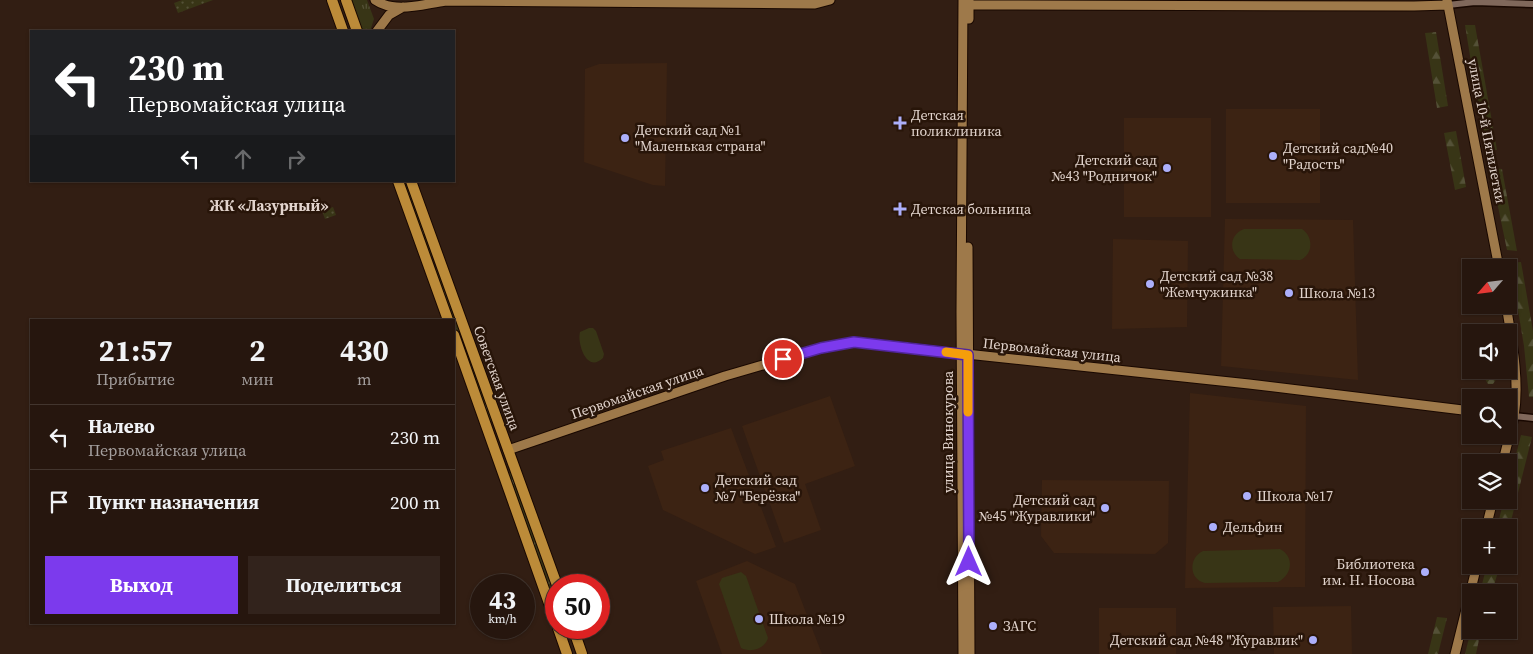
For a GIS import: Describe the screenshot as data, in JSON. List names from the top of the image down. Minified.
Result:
{"streets":{"main road":["Первомайская улица","Советская улица"],"street":["улица 10-й Пятилетки","улица Винокурова"]},"crossings":[["Первомайская улица","Советская улица"],["Первомайская улица","улица Винокурова"]],"districts":["ЖК «Лазурный»"],"places":{"health":["Детская поликлиника","Детская больница"],"other":["Детский сад №1 \"Маленькая страна\"","Детский сад№40 \"Радость\"","Детский сад №43 \"Родничок\"","Детский сад №38 \"Жемчужинка\"","Школа №13","Детский сад №7 \"Берёзка\"","Школа №17","Детский сад №45 \"Журавлики\"","Дельфин","Библиотека им. Н. Носова","Школа №19","ЗАГС","Детский сад №48 \"Журавлик\""]},"north":"bottom left","page":{"turn":["230 m","Первомайская улица"],"map_buttons":["+","−"],"eta":["21:57","Прибытие","2","мин","430","m"],"list":[{"name":"Налево","note":"Первомайская улица","value":"230 m"},{"name":"Пункт назначения","value":"200 m"}],"buttons":["Выход","Поделиться"],"speed":"43 km/h","limit":"50"}}
